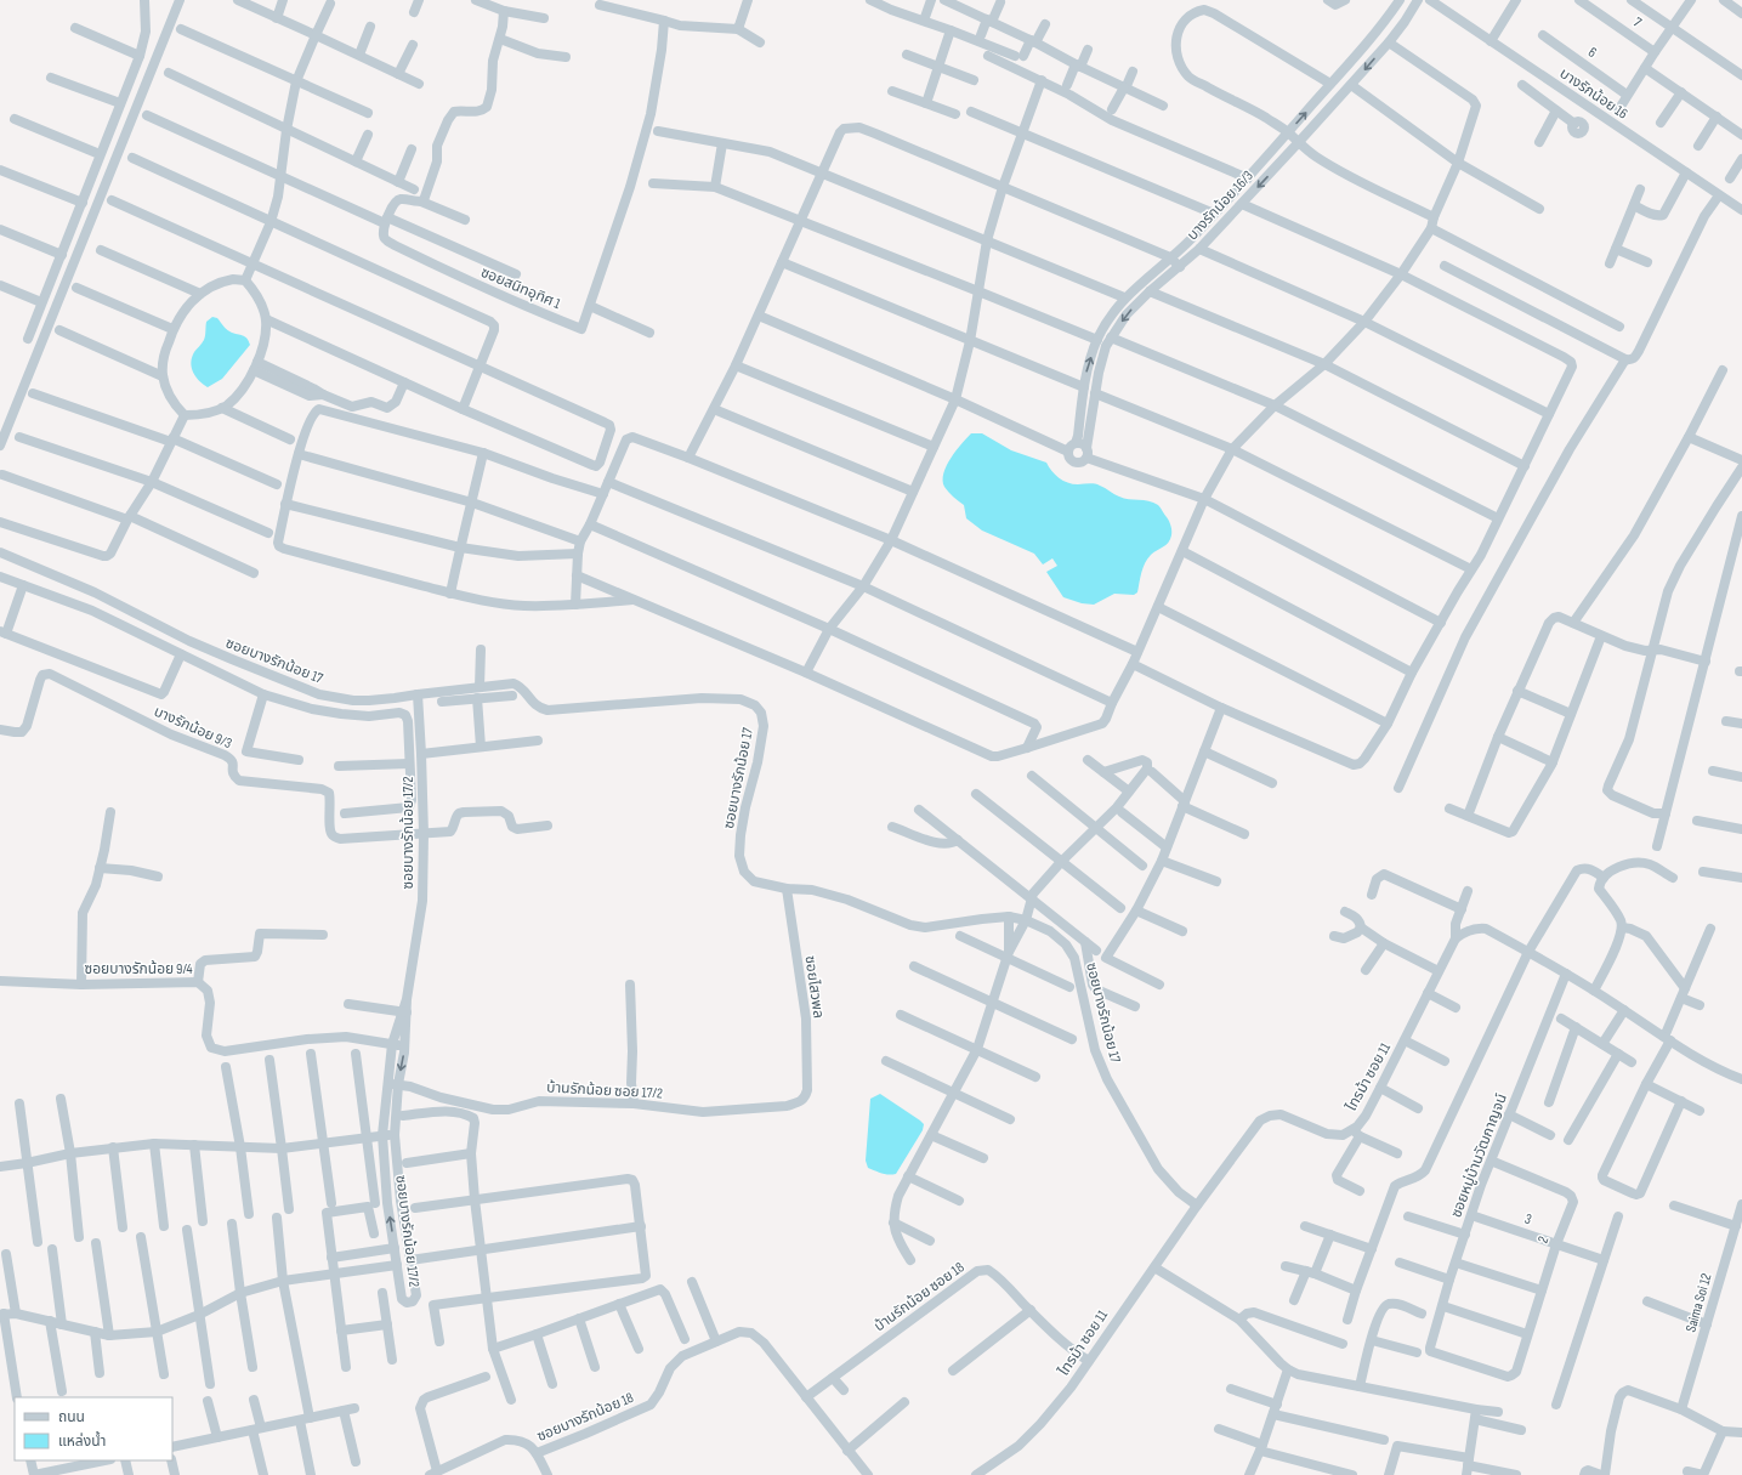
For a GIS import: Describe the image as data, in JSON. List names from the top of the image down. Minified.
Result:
{"streets":{"street":["7","6","บางรักน้อย 16","บางรักน้อย 16/3","ซอยสนิทอุทิศ 1","ซอยบางรักน้อย 17","บางรักน้อย 9/3","ซอยบางรักน้อย 17/2","ซอยบางรักน้อย 9/4","ซอยไสวพล","ไทรม้า ซอย 11","บ้านรักน้อย ซอย 17/2","ซอยหมู่บ้านวัฒกาญจน์","3","2","บ้านรักน้อย ซอย 18","Saima Soi 12","ซอยบางรักน้อย 18"]},"crossings":[["ซอยบางรักน้อย 17","ซอยบางรักน้อย 17/2"],["ซอยบางรักน้อย 17","ซอยไสวพล"],["ซอยบางรักน้อย 17","ไทรม้า ซอย 11"],["บางรักน้อย 9/3","ซอยบางรักน้อย 17/2"],["ซอยบางรักน้อย 17/2","ซอยบางรักน้อย 9/4"],["ซอยบางรักน้อย 17/2","บ้านรักน้อย ซอย 17/2"],["ซอยไสวพล","บ้านรักน้อย ซอย 17/2"],["ไทรม้า ซอย 11","บ้านรักน้อย ซอย 18"],["ซอยหมู่บ้านวัฒกาญจน์","3"],["ซอยหมู่บ้านวัฒกาญจน์","2"],["3","2"],["บ้านรักน้อย ซอย 18","ซอยบางรักน้อย 18"]],"legend":["ถนน","แหล่งน้ำ"]}
